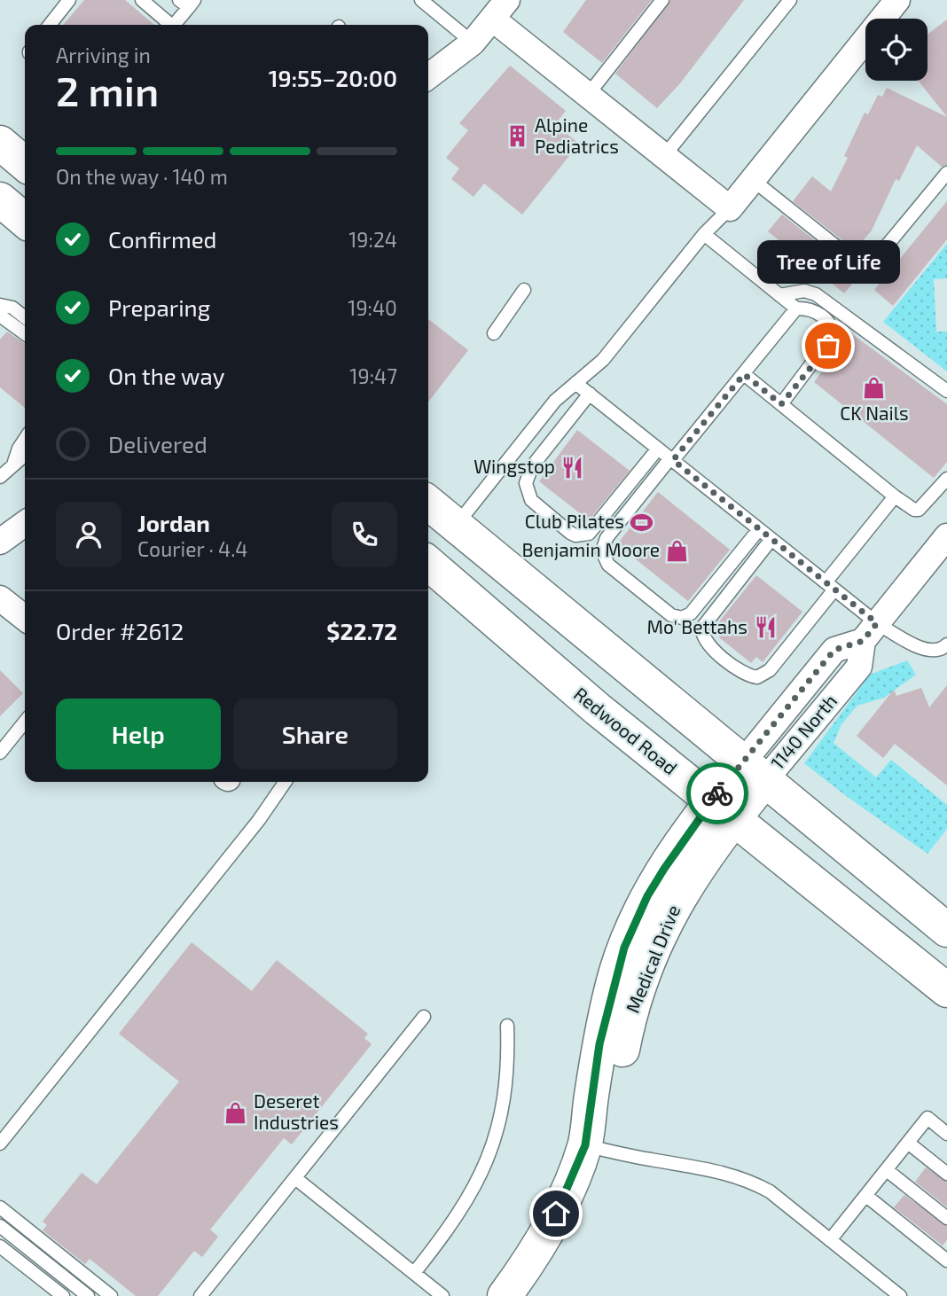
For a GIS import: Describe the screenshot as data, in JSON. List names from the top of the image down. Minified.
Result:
{"streets":{"main road":["Redwood Road","1140 North","Medical Drive"]},"crossings":[["Redwood Road","1140 North"],["Redwood Road","Medical Drive"],["1140 North","Medical Drive"]],"places":{"building":["Alpine Pediatrics"],"other":["Tree of Life"],"shop":["CK Nails","Benjamin Moore","Deseret Industries"],"restaurant":["Wingstop","Mo' Bettahs"],"sports":["Club Pilates"]},"page":{"heading":["2 min","Arriving in","19:55–20:00"],"panel":["Jordan","Courier · 4.4","Order #2612","$22.72"],"bar":"On the way · 140 m","list":[["Confirmed","19:24"],["Preparing","19:40"],["On the way","19:47"],"Delivered"],"bubble":"Tree of Life","buttons":["Help","Share"]}}
